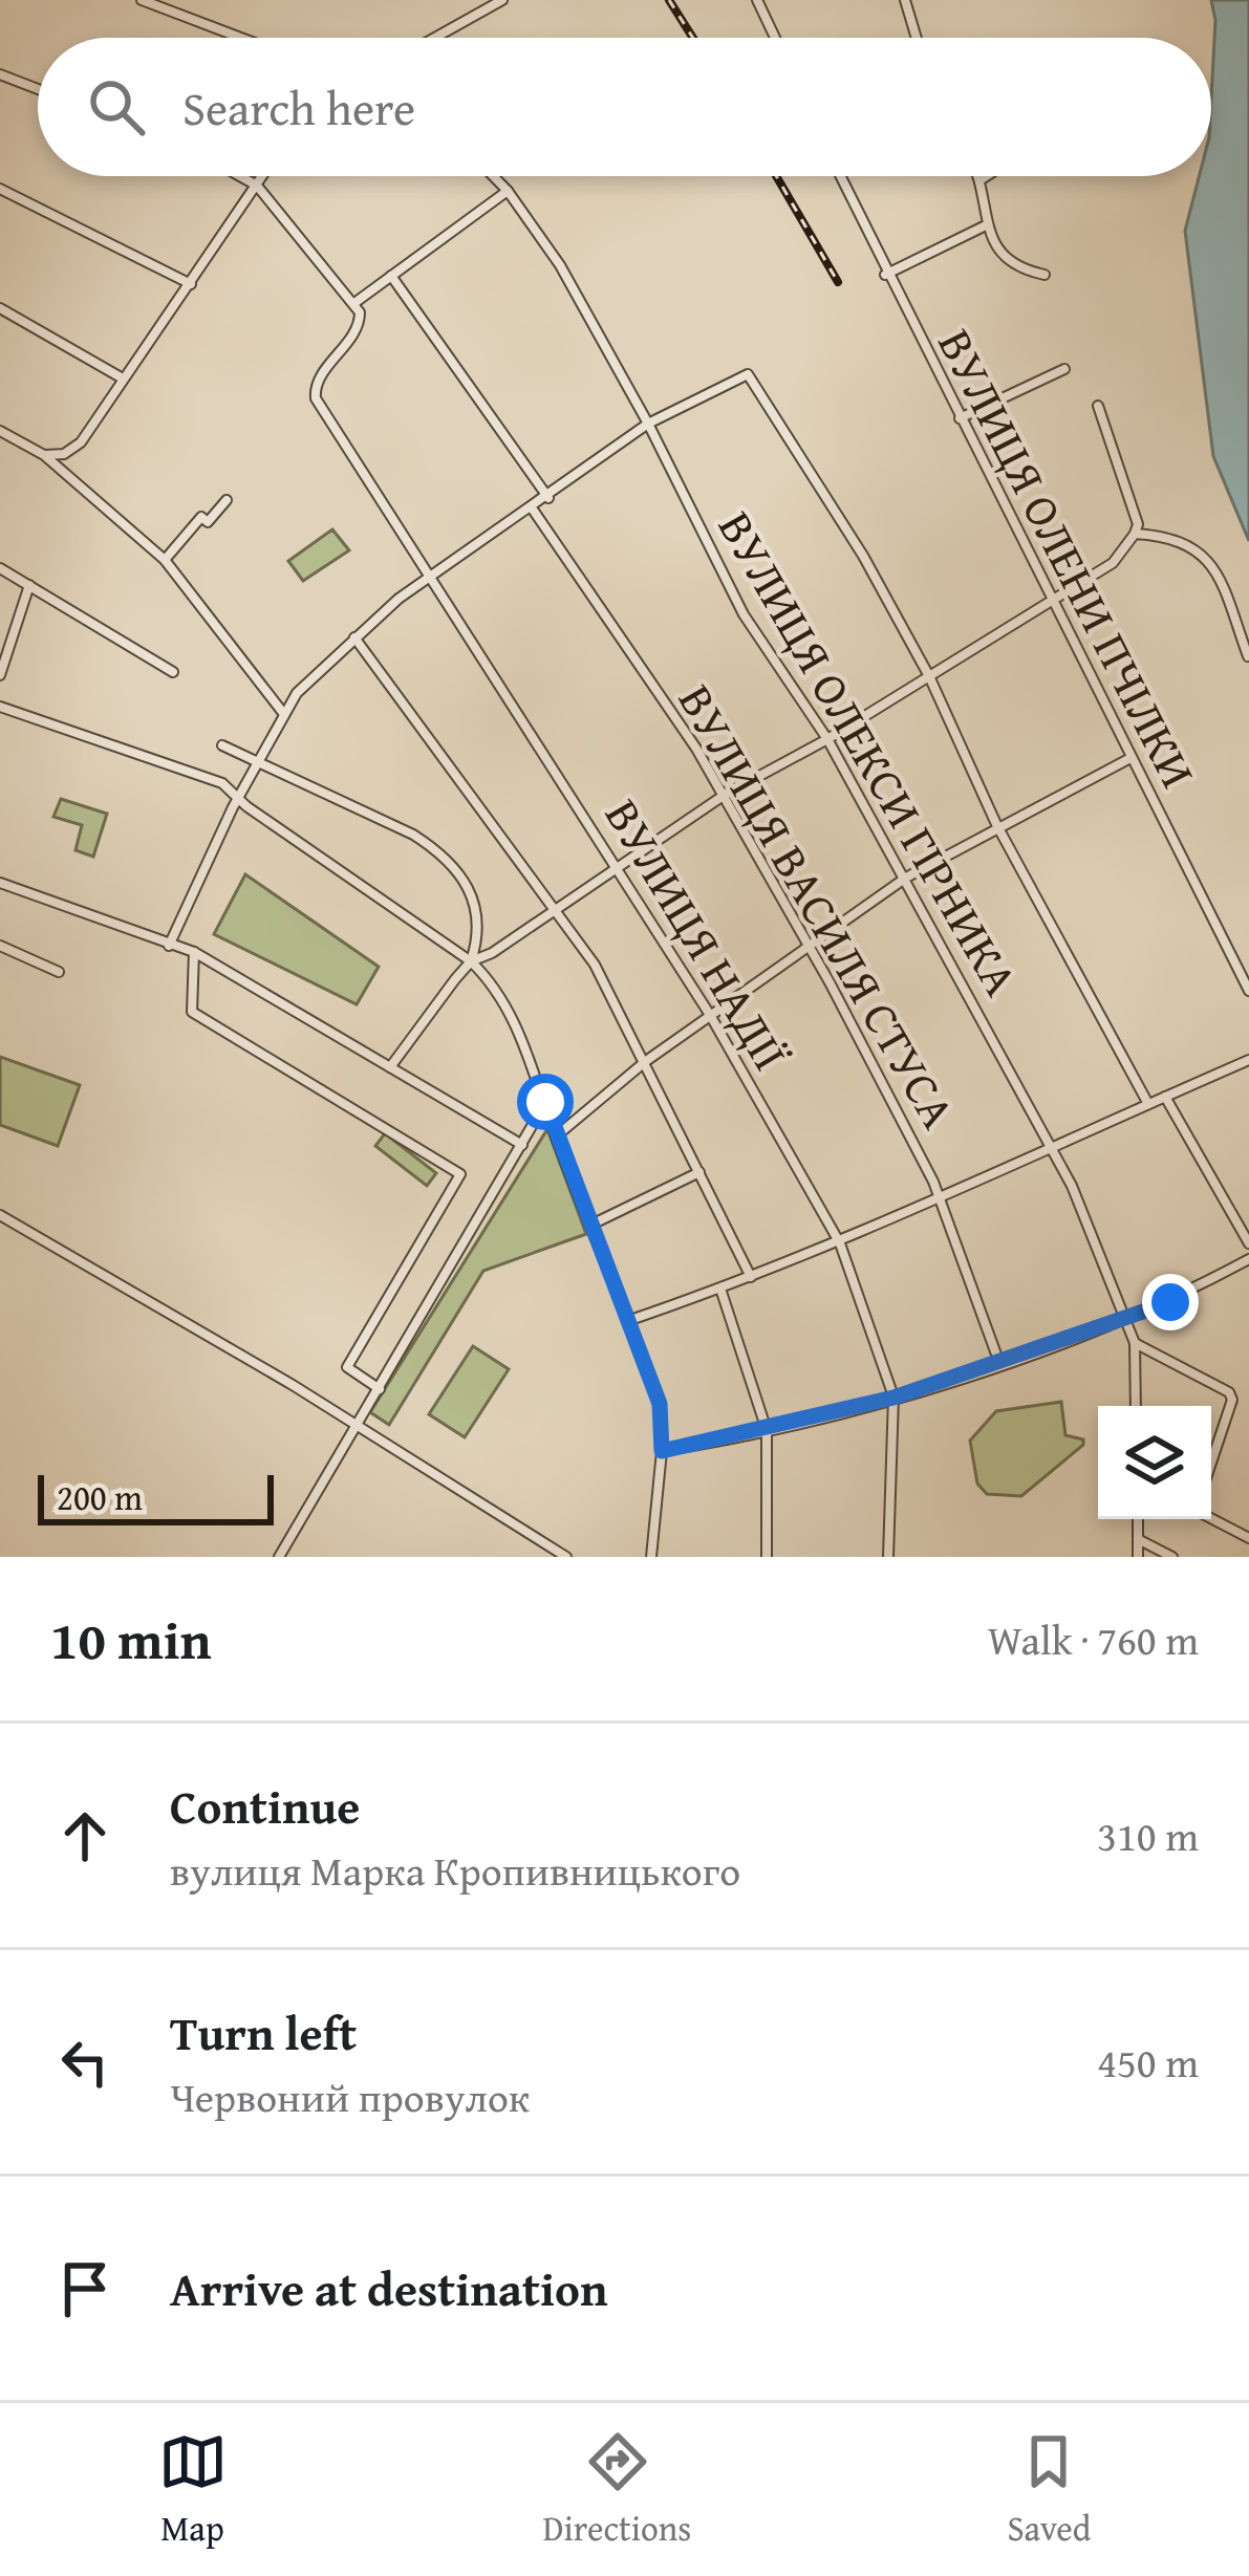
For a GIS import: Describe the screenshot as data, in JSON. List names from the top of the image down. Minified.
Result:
{"streets":{"street":["ВУЛИЦЯ ОЛЕНИ ПЧІЛКИ","ВУЛИЦЯ ОЛЕКСИ ГІРНИКА","ВУЛИЦЯ ВАСИЛЯ СТУСА","ВУЛИЦЯ НАДІЇ"]},"scale_bar":"200 m","page":{"search":"Search here","scale":"200 m","heading":["10 min","Walk · 760 m"],"list":[["Continue","вулиця Марка Кропивницького","310 m"],["Turn left","Червоний провулок","450 m"],"Arrive at destination"],"nav":["Map","Directions","Saved"]}}
